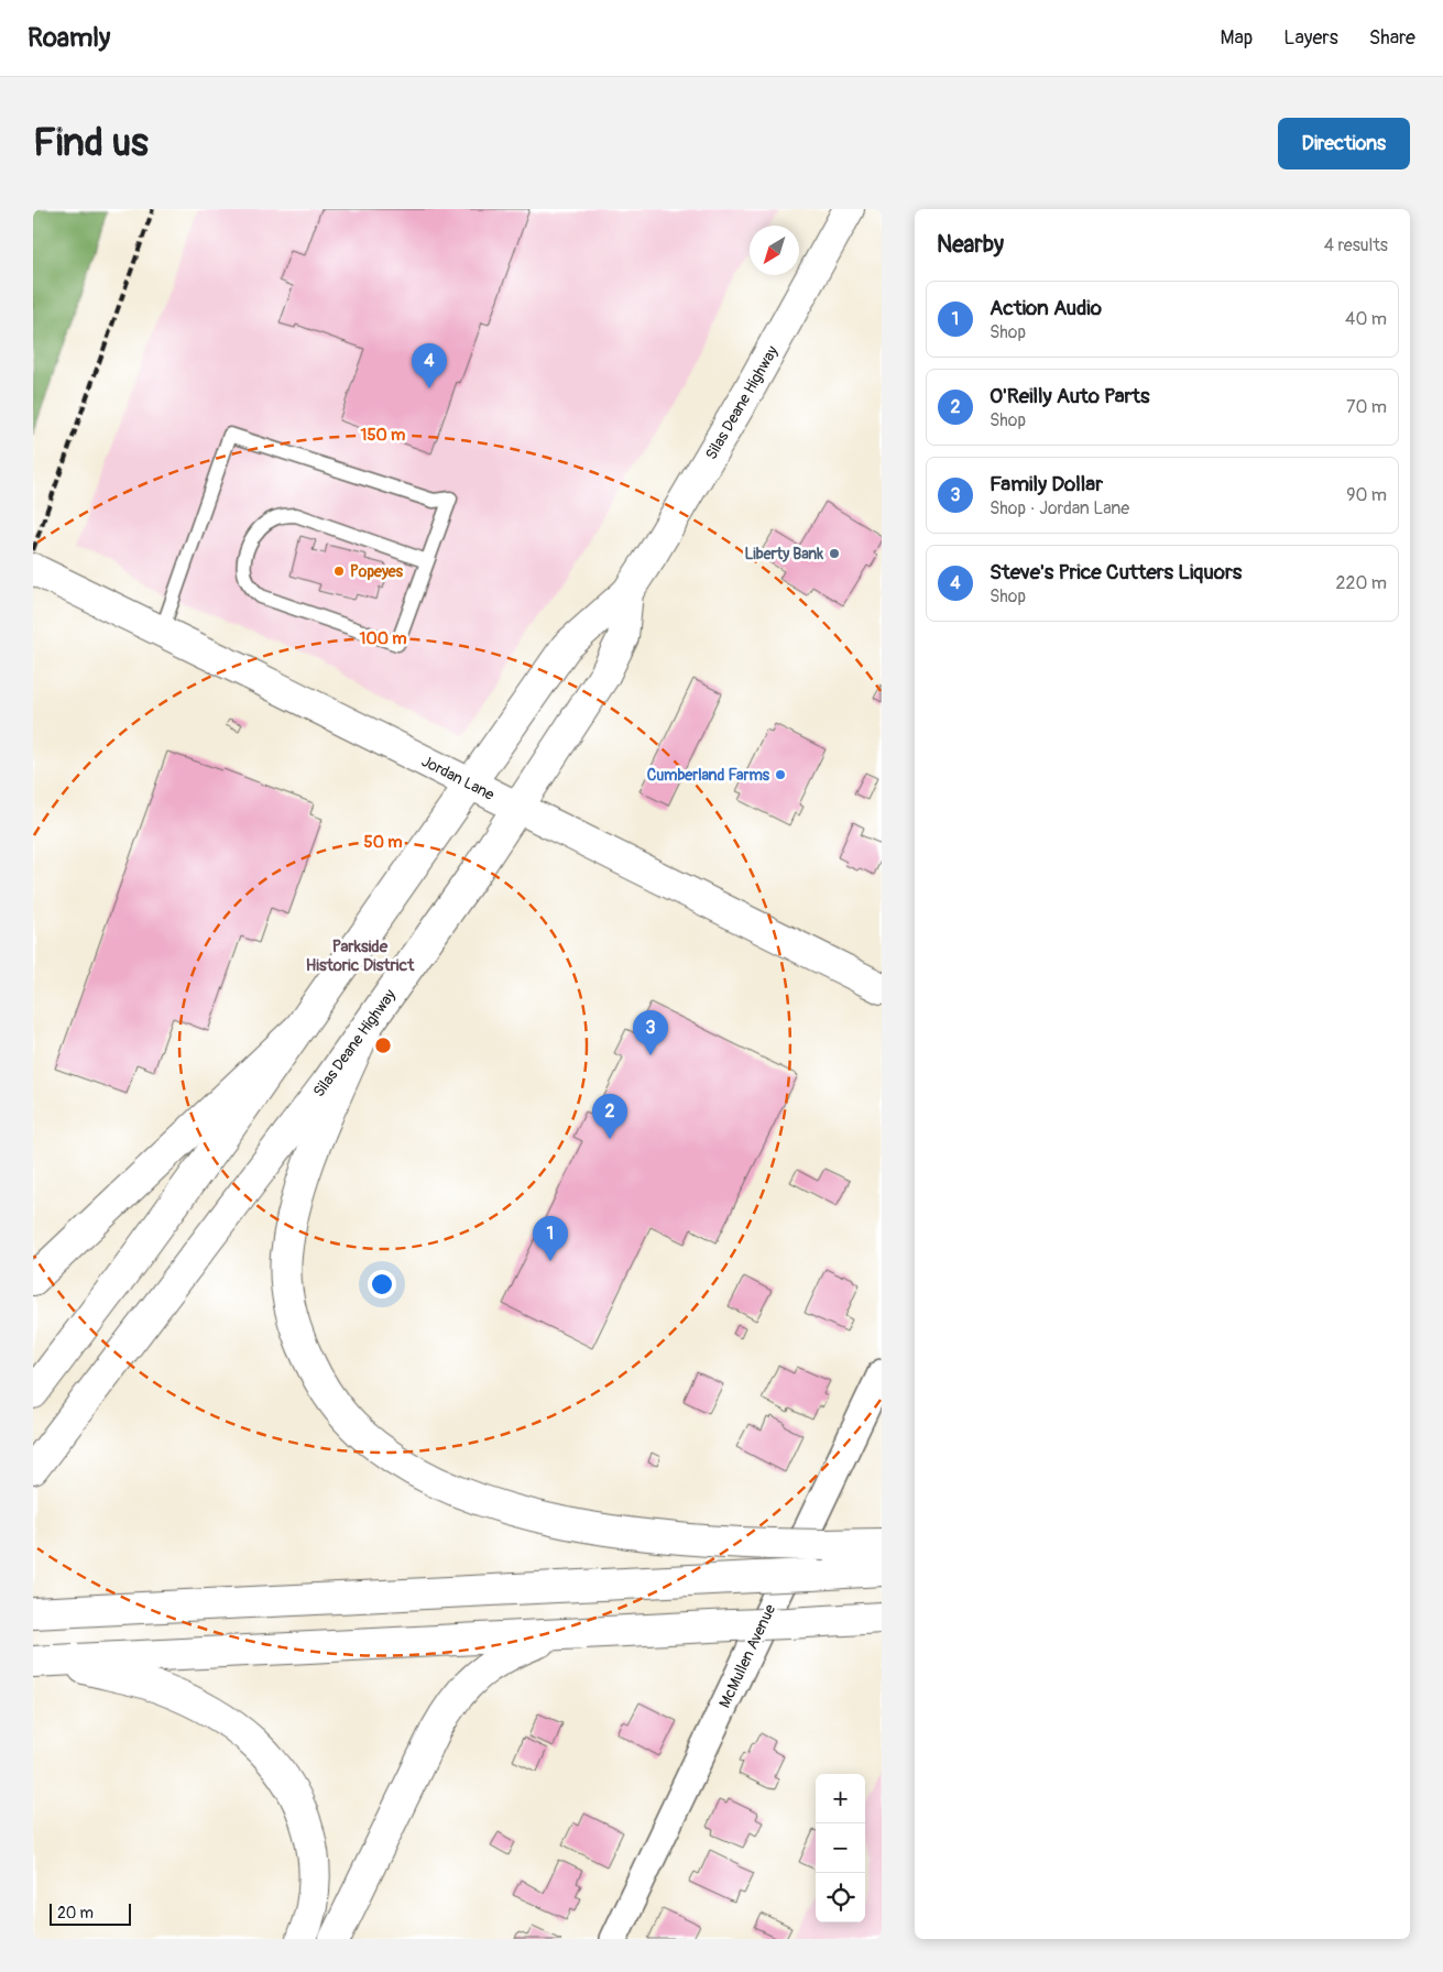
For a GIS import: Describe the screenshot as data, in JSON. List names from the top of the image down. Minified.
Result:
{"streets":{"main road":["Silas Deane Highway","Jordan Lane"],"street":["McMullen Avenue"]},"crossings":[["Silas Deane Highway","Jordan Lane"]],"districts":["Parkside Historic District"],"places":["Liberty Bank","Popeyes","Cumberland Farms"],"scale_bar":"20 m","north":"bottom left","page":{"header":"Roamly","nav":["Map","Layers","Share"],"buttons":"Directions","title":"Find us","heading":["Nearby","4 results"],"list":[{"mark":"1","name":"Action Audio","note":"Shop","value":"40 m"},{"mark":"2","name":"O'Reilly Auto Parts","note":"Shop","value":"70 m"},{"mark":"3","name":"Family Dollar","note":"Shop · Jordan Lane","value":"90 m"},{"mark":"4","name":"Steve's Price Cutters Liquors","note":"Shop","value":"220 m"}],"pins":["4","3","2","1"],"map_buttons":["+","−"],"scale":"20 m"},"rings":["150 m","100 m","50 m"]}
